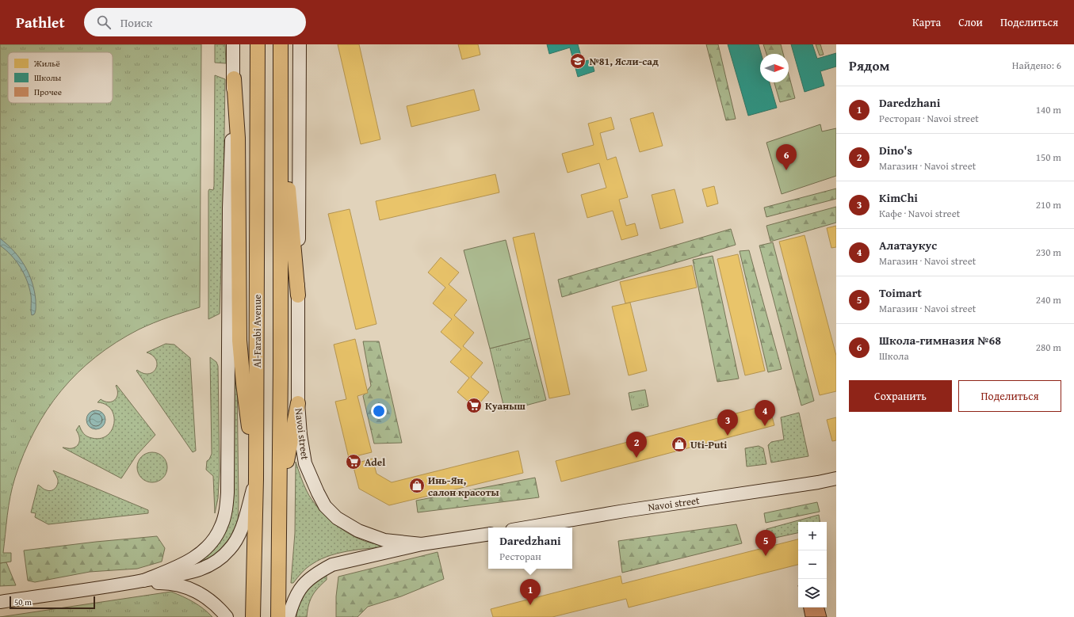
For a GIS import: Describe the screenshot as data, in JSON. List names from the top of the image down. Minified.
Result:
{"streets":{"main road":["Al-Farabi Avenue"],"street":["Navoi street"]},"places":{"school or university":["№81, Ясли-сад"],"supermarket":["Куаныш","Adel"],"shop":["Uti-Puti","Инь-Ян, салон красоты"]},"legend":["Жильё","Школы","Прочее"],"scale_bar":"50 m","north":"right","page":{"header":"Pathlet","search":"Поиск","nav":["Карта","Слои","Поделиться"],"heading":["Рядом","Найдено: 6"],"list":[{"mark":"1","name":"Daredzhani","note":"Ресторан · Navoi street","value":"140 m"},{"mark":"2","name":"Dino's","note":"Магазин · Navoi street","value":"150 m"},{"mark":"3","name":"KimChi","note":"Кафе · Navoi street","value":"210 m"},{"mark":"4","name":"Алатаукус","note":"Магазин · Navoi street","value":"230 m"},{"mark":"5","name":"Toimart","note":"Магазин · Navoi street","value":"240 m"},{"mark":"6","name":"Школа-гимназия №68","note":"Школа","value":"280 m"}],"pins":["6","4","3","2","5","1"],"buttons":["Сохранить","Поделиться"],"map_buttons":["+","−"],"popup":["Daredzhani","Ресторан"],"scale":"50 m"}}
